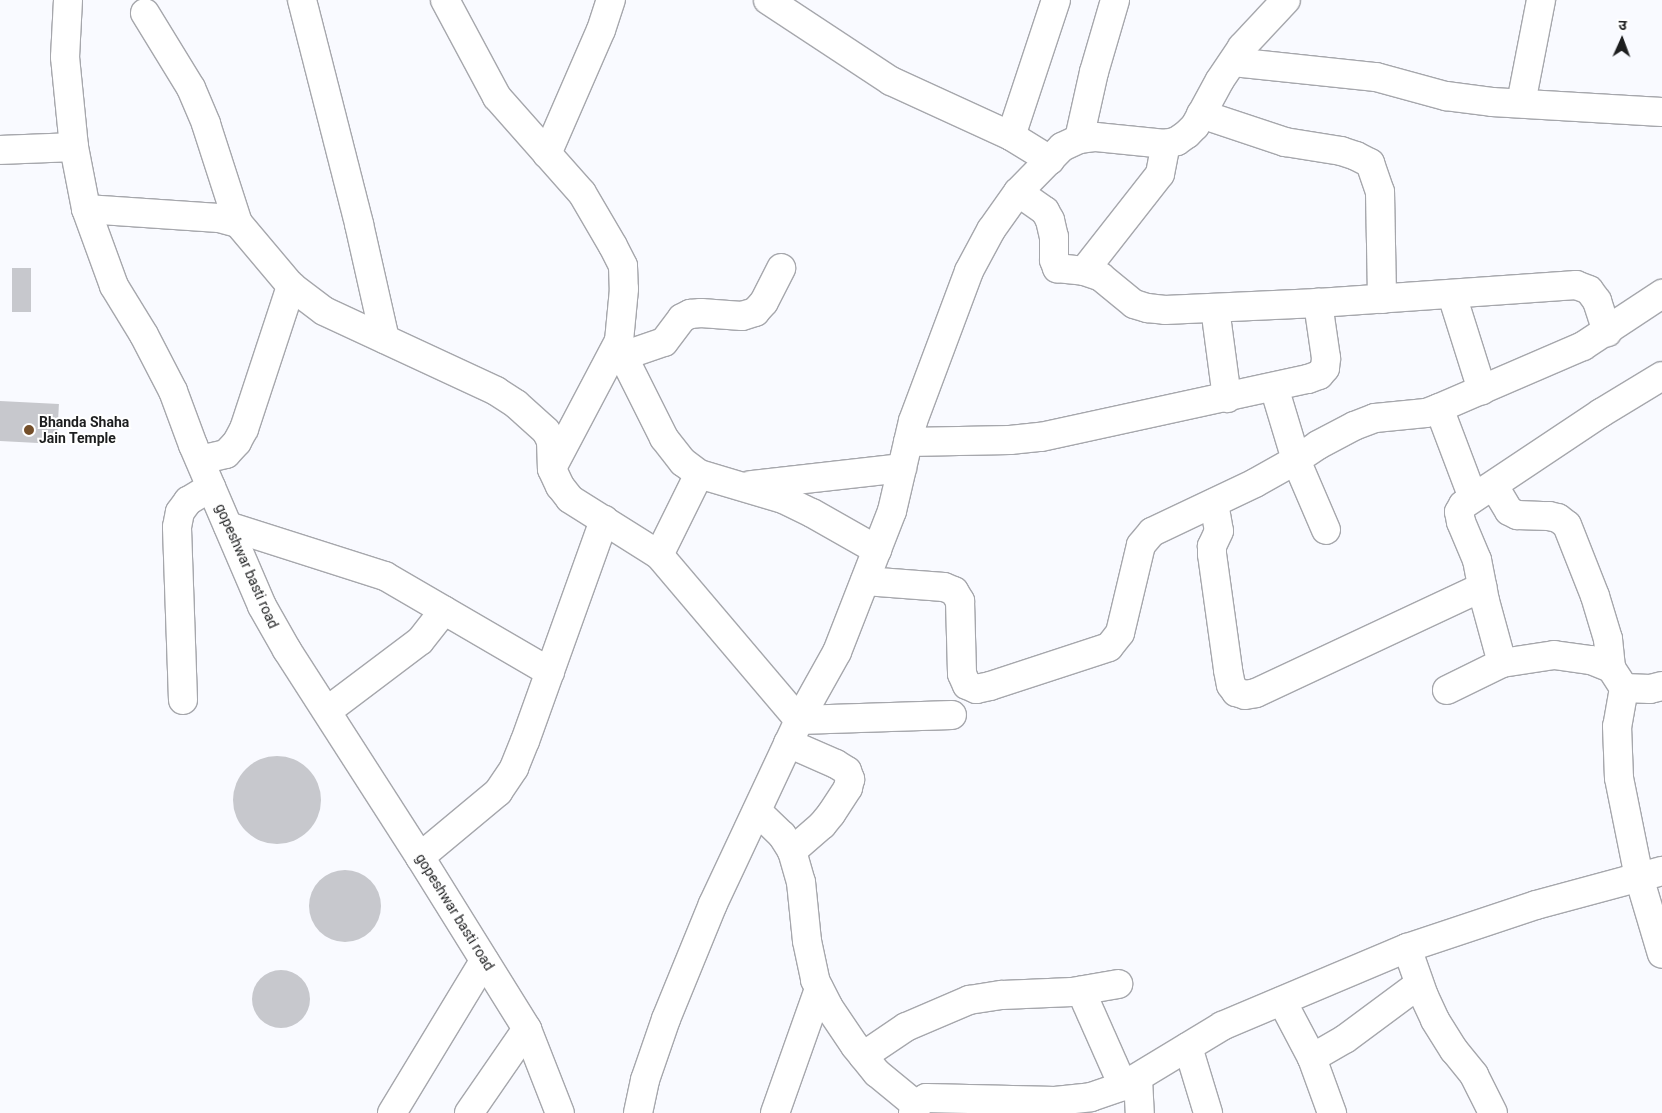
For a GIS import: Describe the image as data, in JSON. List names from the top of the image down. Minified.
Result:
{"streets":{"street":["gopeshwar basti road"]},"places":["Bhanda Shaha Jain Temple"],"north":"top"}
